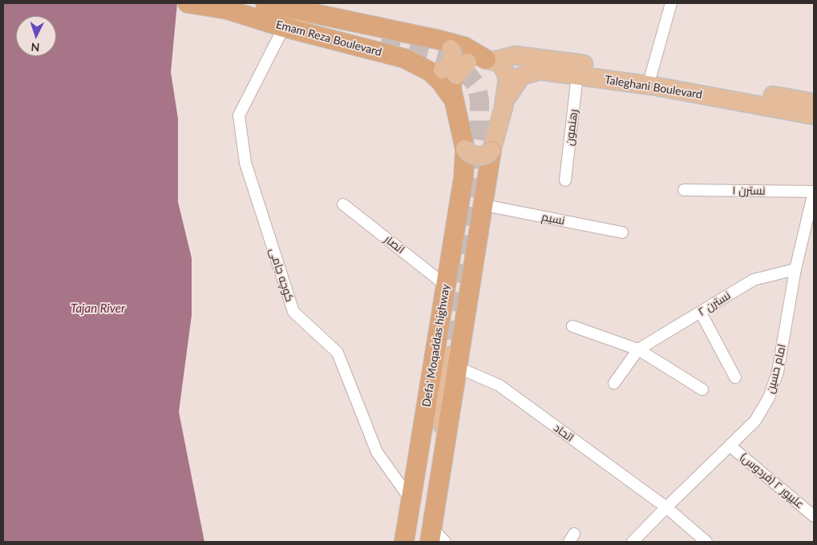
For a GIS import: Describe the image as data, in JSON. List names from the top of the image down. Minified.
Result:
{"streets":{"highway":["Emam Reza Boulevard","Defa' Moqaddas highway"],"main road":["Taleghani Boulevard"],"street":["رهنمون","نسترن ۱","نسیم","انصار","کوچه جامی","نسترن ۲","امام حسین","اتحاد","علیپور ۲ (فردوس)"]},"crossings":[["Emam Reza Boulevard","Taleghani Boulevard"],["Emam Reza Boulevard","کوچه جامی"],["Taleghani Boulevard","رهنمون"],["نسترن ۱","امام حسین"],["انصار","Defa' Moqaddas highway"],["کوچه جامی","Defa' Moqaddas highway"],["نسترن ۲","امام حسین"],["امام حسین","اتحاد"],["امام حسین","علیپور ۲ (فردوس)"]],"water":["Tajan River"],"north":"bottom"}
